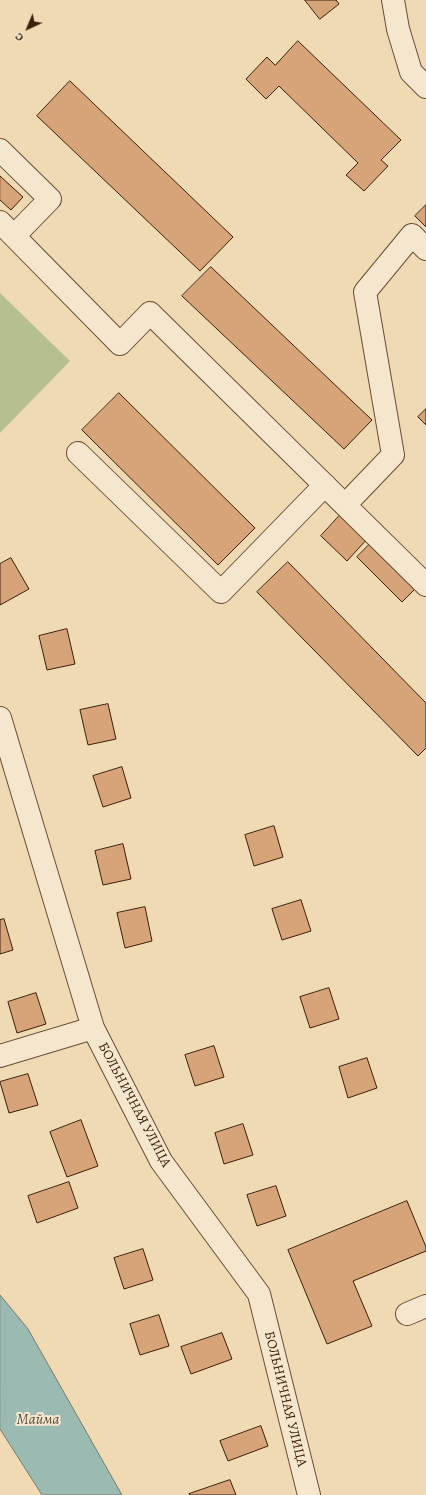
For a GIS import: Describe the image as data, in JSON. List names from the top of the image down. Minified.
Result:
{"streets":{"street":["БОЛЬНИЧНАЯ УЛИЦА"]},"water":["Майма"],"north":"bottom left"}
